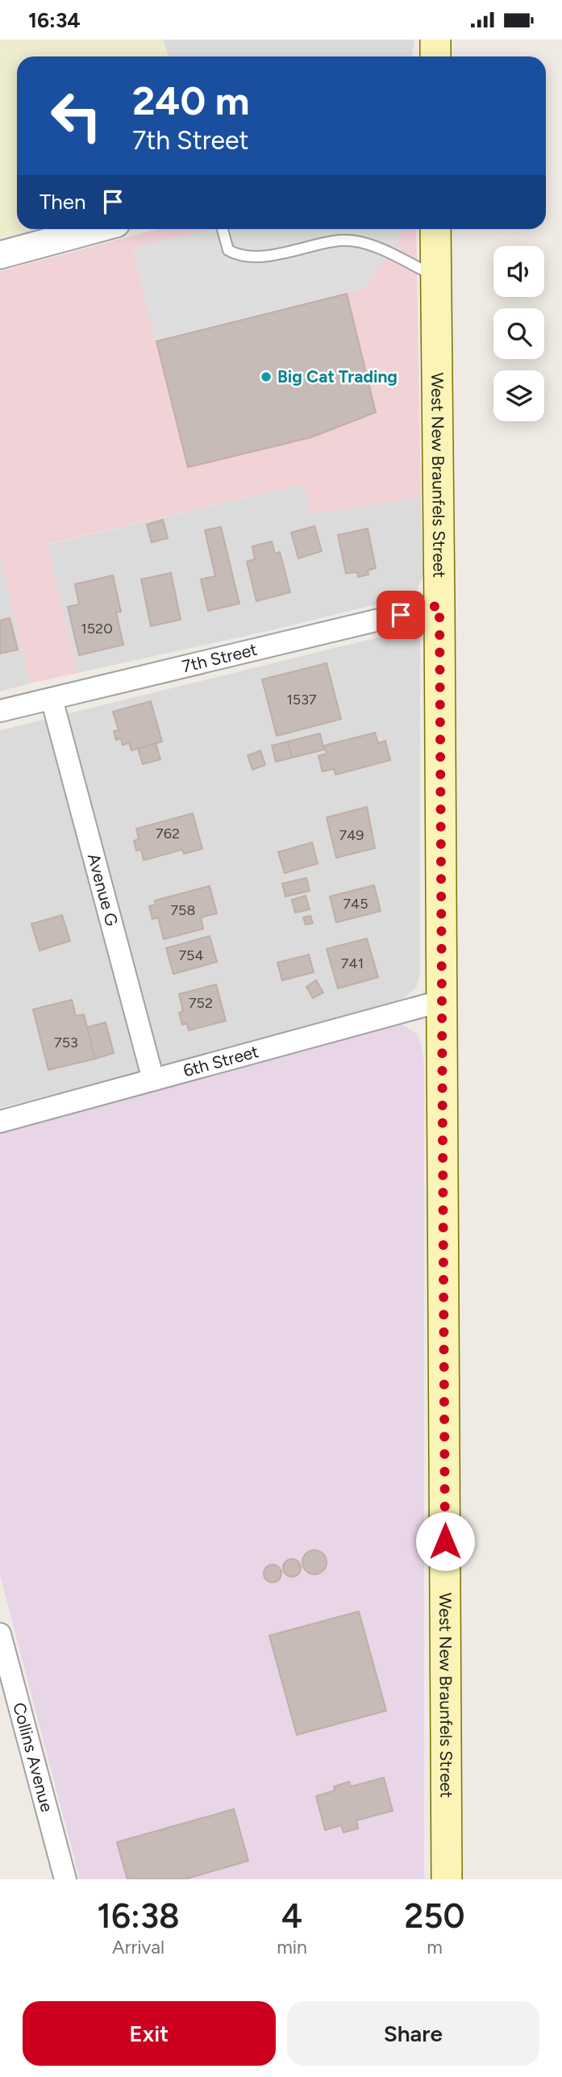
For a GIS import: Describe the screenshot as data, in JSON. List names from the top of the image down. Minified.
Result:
{"streets":{"main road":["West New Braunfels Street"],"street":["7th Street","Avenue G","6th Street","Collins Avenue"]},"crossings":[["West New Braunfels Street","7th Street"],["West New Braunfels Street","6th Street"],["7th Street","Avenue G"],["Avenue G","6th Street"]],"places":["Big Cat Trading"],"house_numbers":["1520","1537","762","749","745","758","754","741","752","753"],"page":{"status":"16:34","turn":["240 m","7th Street"],"then":"Then","eta":["16:38","Arrival","4","min","250","m"],"buttons":["Exit","Share"]}}
